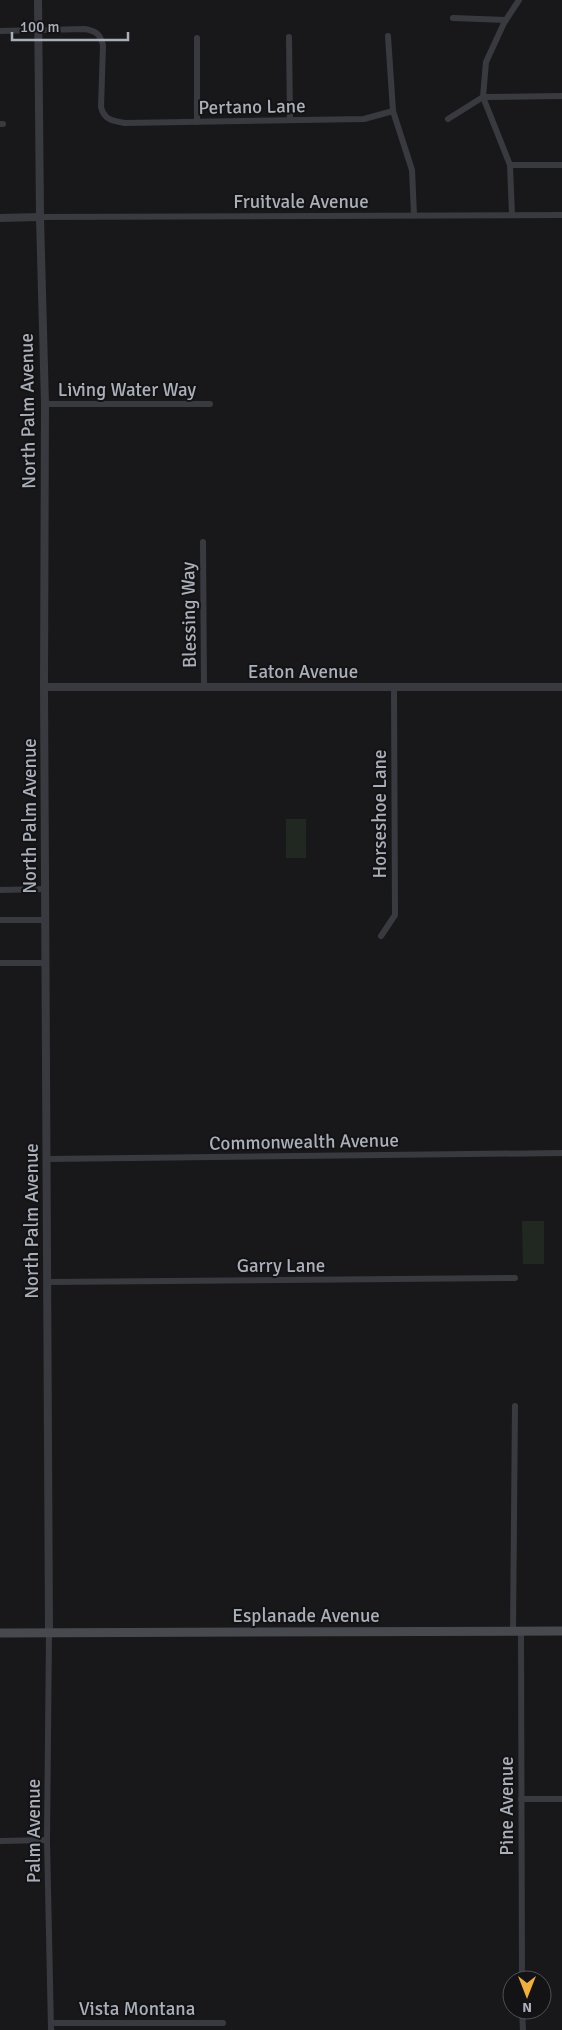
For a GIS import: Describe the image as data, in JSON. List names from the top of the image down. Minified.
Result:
{"streets":{"main road":["Esplanade Avenue"],"street":["Pertano Lane","Fruitvale Avenue","Living Water Way","North Palm Avenue","Blessing Way","Eaton Avenue","Horseshoe Lane","Commonwealth Avenue","Garry Lane","Pine Avenue","Palm Avenue","Vista Montana"]},"crossings":[["Pertano Lane","North Palm Avenue"],["Fruitvale Avenue","North Palm Avenue"],["Living Water Way","North Palm Avenue"],["North Palm Avenue","Eaton Avenue"],["North Palm Avenue","Commonwealth Avenue"],["North Palm Avenue","Garry Lane"],["North Palm Avenue","Esplanade Avenue"],["North Palm Avenue","Palm Avenue"],["Blessing Way","Eaton Avenue"],["Eaton Avenue","Horseshoe Lane"],["Esplanade Avenue","Pine Avenue"],["Esplanade Avenue","Palm Avenue"],["Palm Avenue","Vista Montana"]],"scale_bar":"100 m","north":"bottom"}
